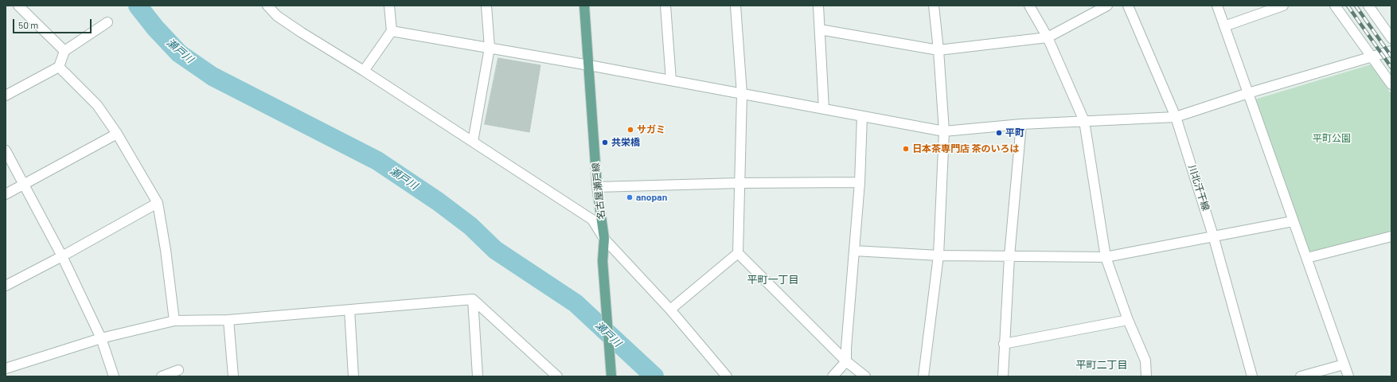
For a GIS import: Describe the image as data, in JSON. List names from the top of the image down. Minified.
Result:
{"streets":{"main road":["名古屋瀬戸線"],"street":["川北汗干線"]},"districts":["平町一丁目","平町二丁目"],"water":["瀬戸川"],"parks":["平町公園"],"places":["サガミ","平町","共栄橋","日本茶専門店 茶のいろは","anopan"],"scale_bar":"50 m"}
